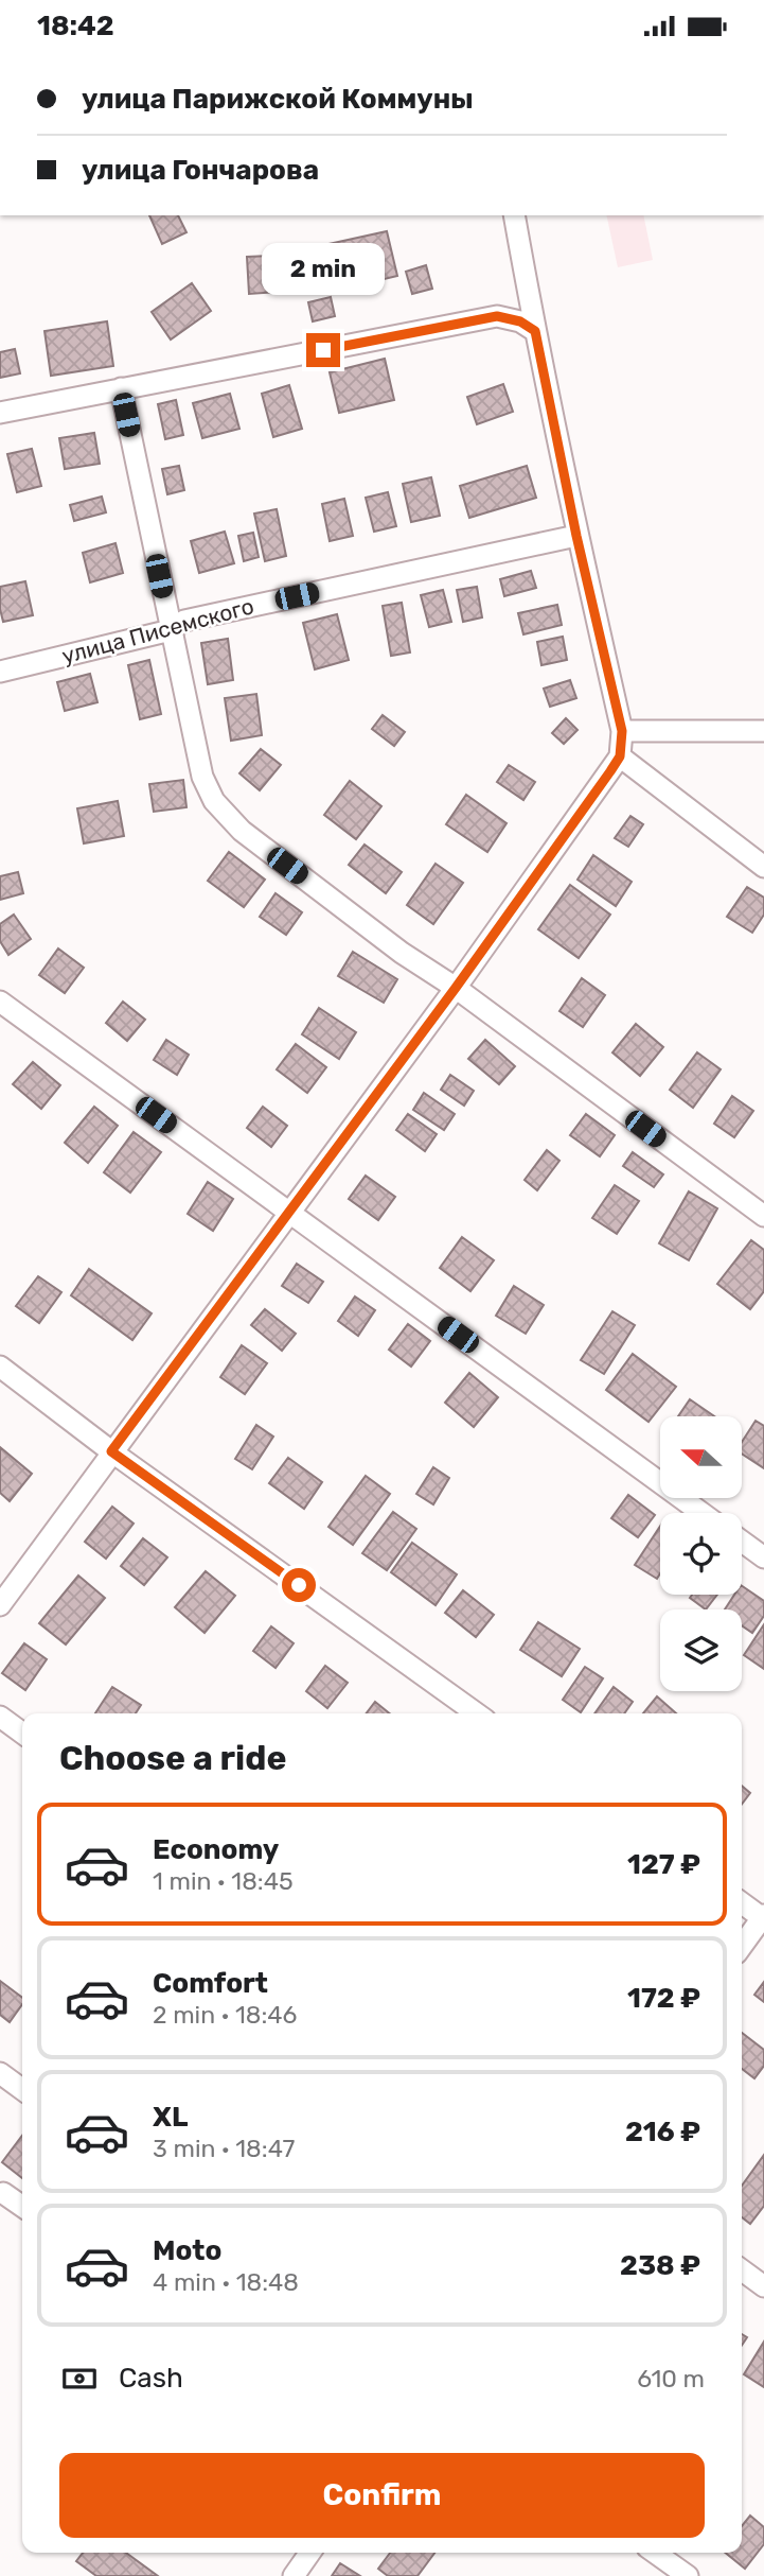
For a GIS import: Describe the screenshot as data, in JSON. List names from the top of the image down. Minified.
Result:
{"streets":{"street":["улица Писемского"]},"north":"left","page":{"status":"18:42","banner":["улица Парижской Коммуны","улица Гончарова"],"bubble":"2 min","heading":"Choose a ride","list":[{"name":"Economy","note":"1 min · 18:45","value":"127 ₽"},{"name":"Comfort","note":"2 min · 18:46","value":"172 ₽"},{"name":"XL","note":"3 min · 18:47","value":"216 ₽"},{"name":"Moto","note":"4 min · 18:48","value":"238 ₽"}],"pay":["Cash","610 m"],"buttons":"Confirm"}}
